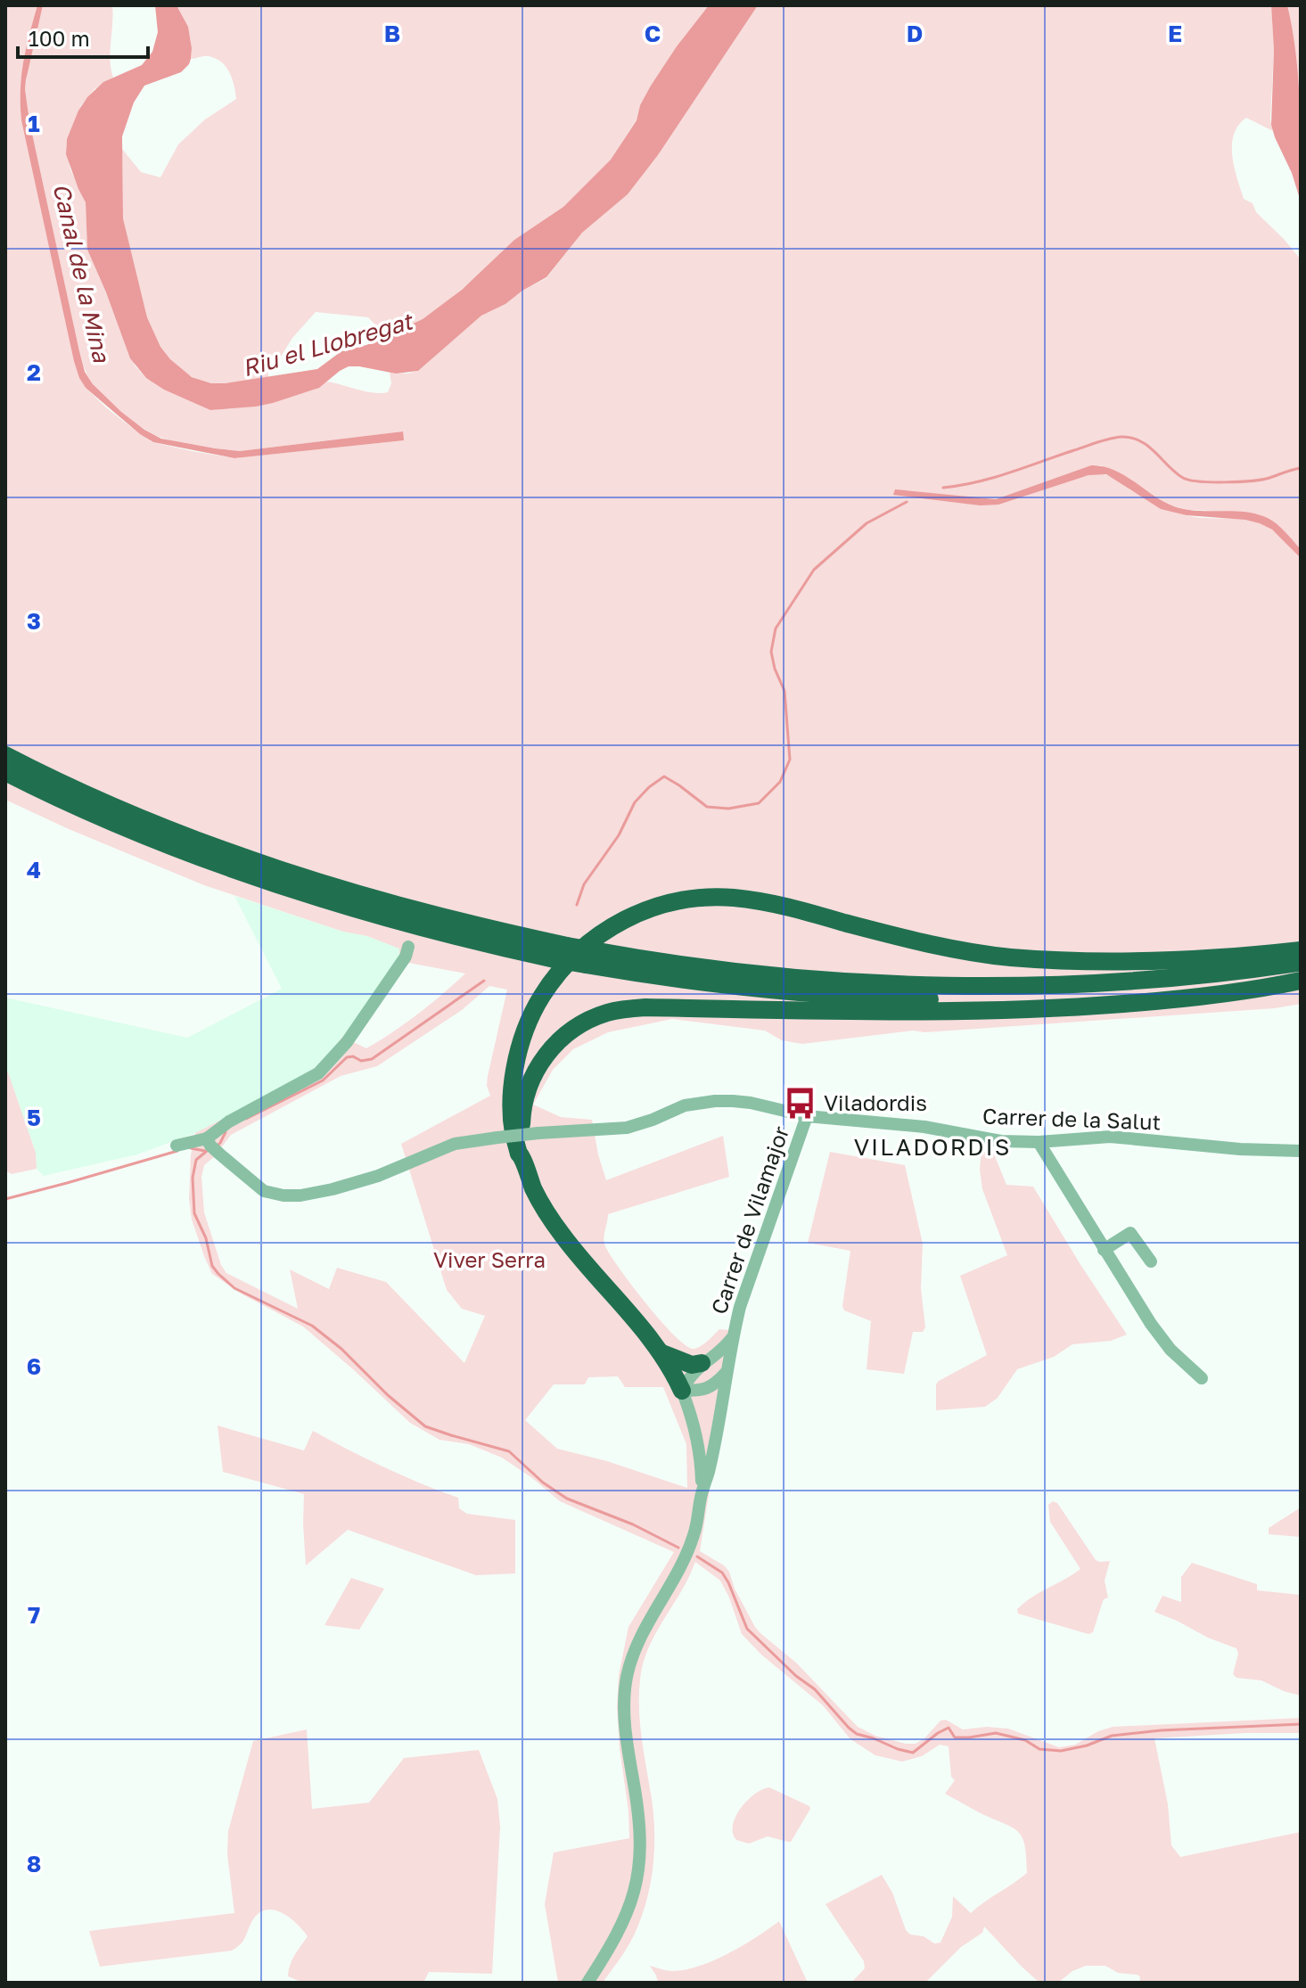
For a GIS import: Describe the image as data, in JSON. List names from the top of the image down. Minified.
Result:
{"streets":{"street":["Carrer de la Salut","Carrer de Vilamajor"]},"crossings":[["Carrer de la Salut","Carrer de Vilamajor"]],"districts":["VILADORDIS"],"water":["Canal de la Mina","Riu el Llobregat"],"parks":["Viver Serra"],"places":{"bus stop":["Viladordis"]},"scale_bar":"100 m","grid":{"columns":["B","C","D","E"],"rows":["1","2","3","4","5","6","7","8"]}}
